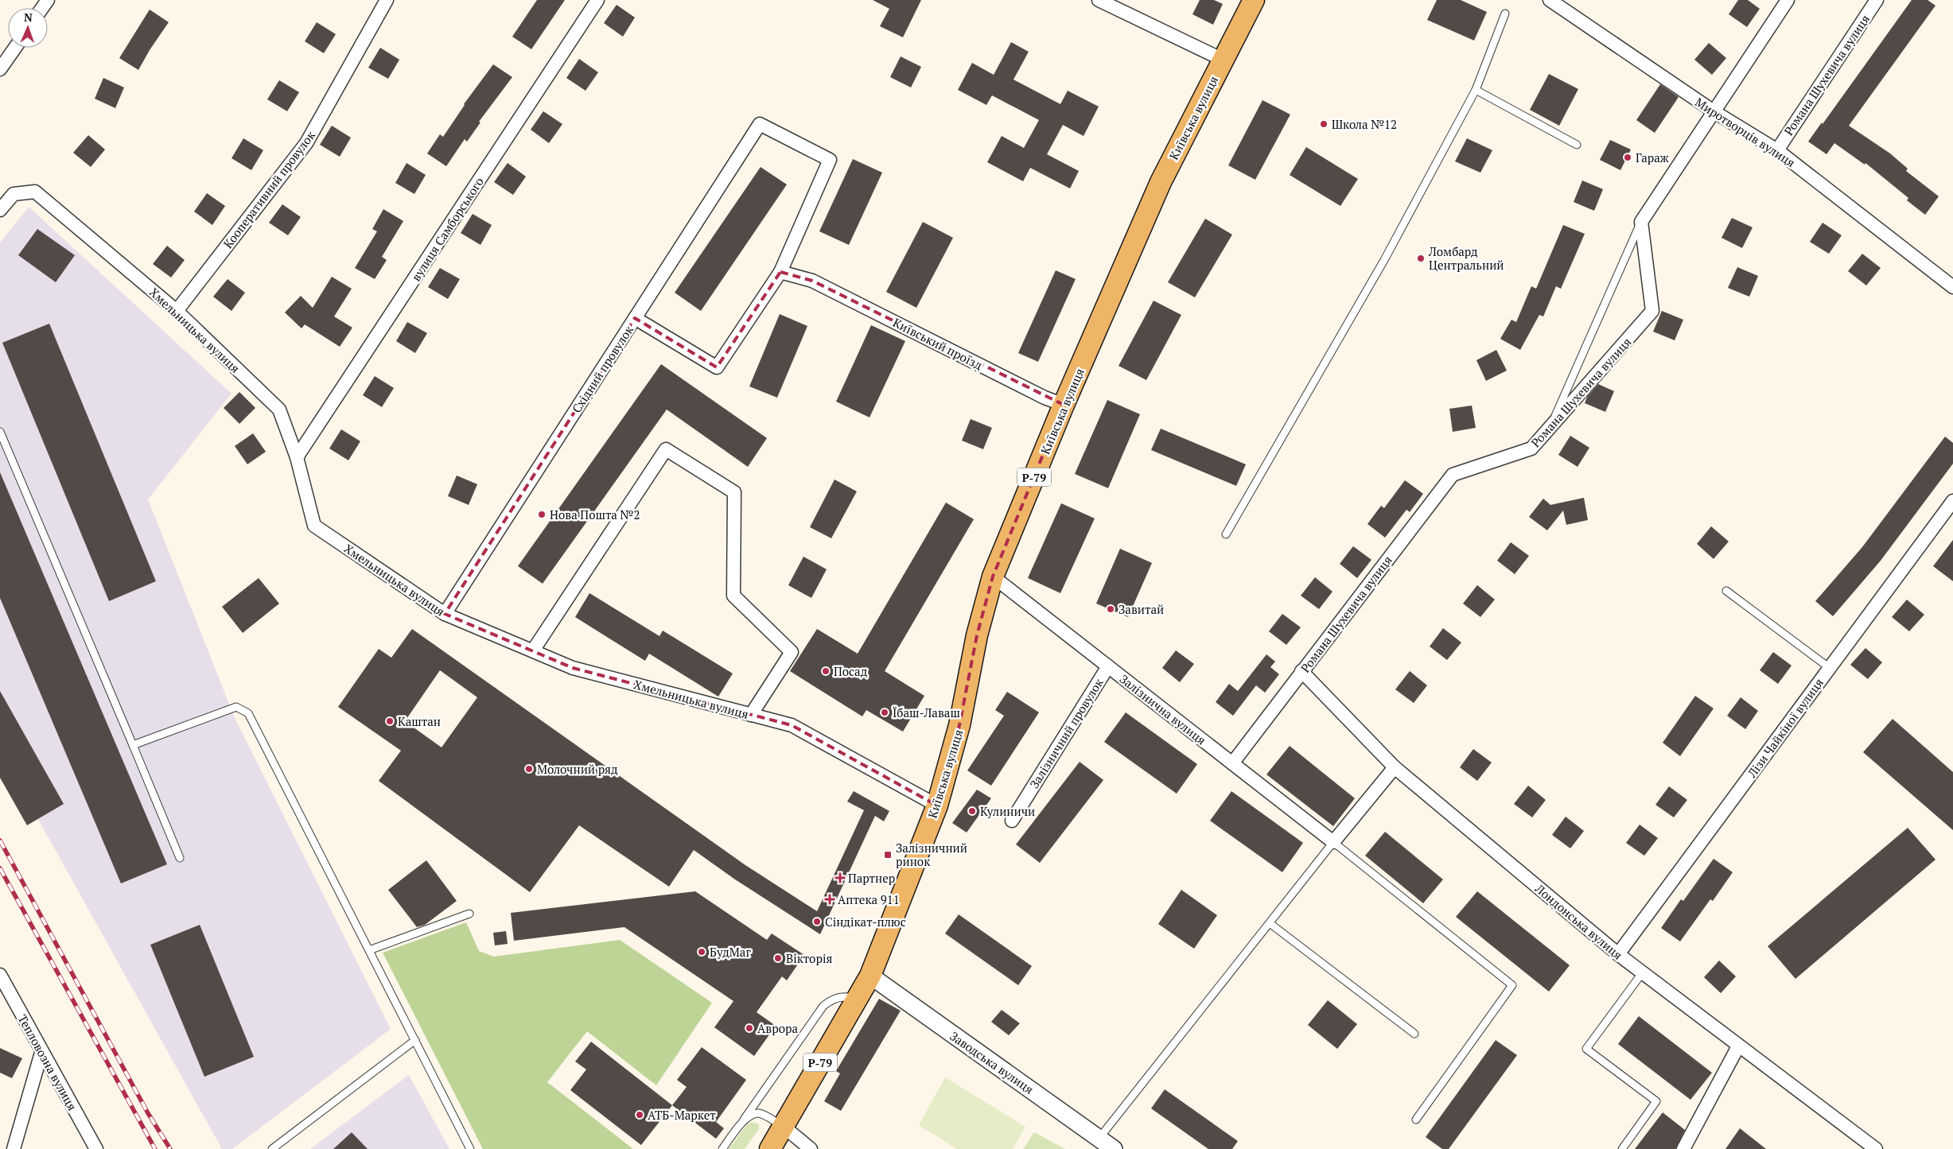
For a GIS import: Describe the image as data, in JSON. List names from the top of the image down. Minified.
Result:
{"streets":{"main road":["Київська вулиця","Р-79"],"street":["Романа Шухевича вулиця","Миротворців вулиця","Кооперативний провулок","вулиця Самборського","Хмельницька вулиця","Київський проїзд","Східний провулок","Залізнична вулиця","Лізи Чайкіної вулиця","Залізничний провулок","Лондонська вулиця","Тепловозна вулиця","Заводська вулиця"]},"crossings":[["Романа Шухевича вулиця","Миротворців вулиця"],["Романа Шухевича вулиця","Залізнична вулиця"],["Романа Шухевича вулиця","Лондонська вулиця"],["Київська вулиця","Хмельницька вулиця"],["Київська вулиця","Київський проїзд"],["Київська вулиця","Р-79"],["Київська вулиця","Залізнична вулиця"],["Київська вулиця","Заводська вулиця"],["Кооперативний провулок","Хмельницька вулиця"],["вулиця Самборського","Хмельницька вулиця"],["Хмельницька вулиця","Східний провулок"],["Київський проїзд","Східний провулок"],["Р-79","Заводська вулиця"],["Залізнична вулиця","Залізничний провулок"],["Лізи Чайкіної вулиця","Лондонська вулиця"]],"places":{"other":["Школа №12","Гараж","Ломбард Центральний","Нова Пошта №2","Завитай","Посад","Їбаш-Лаваш","Каштан","Молочний ряд","Кулиничи","Сіндікат-плюс","БудМаг","Вікторія","Аврора","АТБ-Маркет"],"transit":["Залізничний ринок"],"health":["Партнер","Аптека 911"]},"north":"top"}
